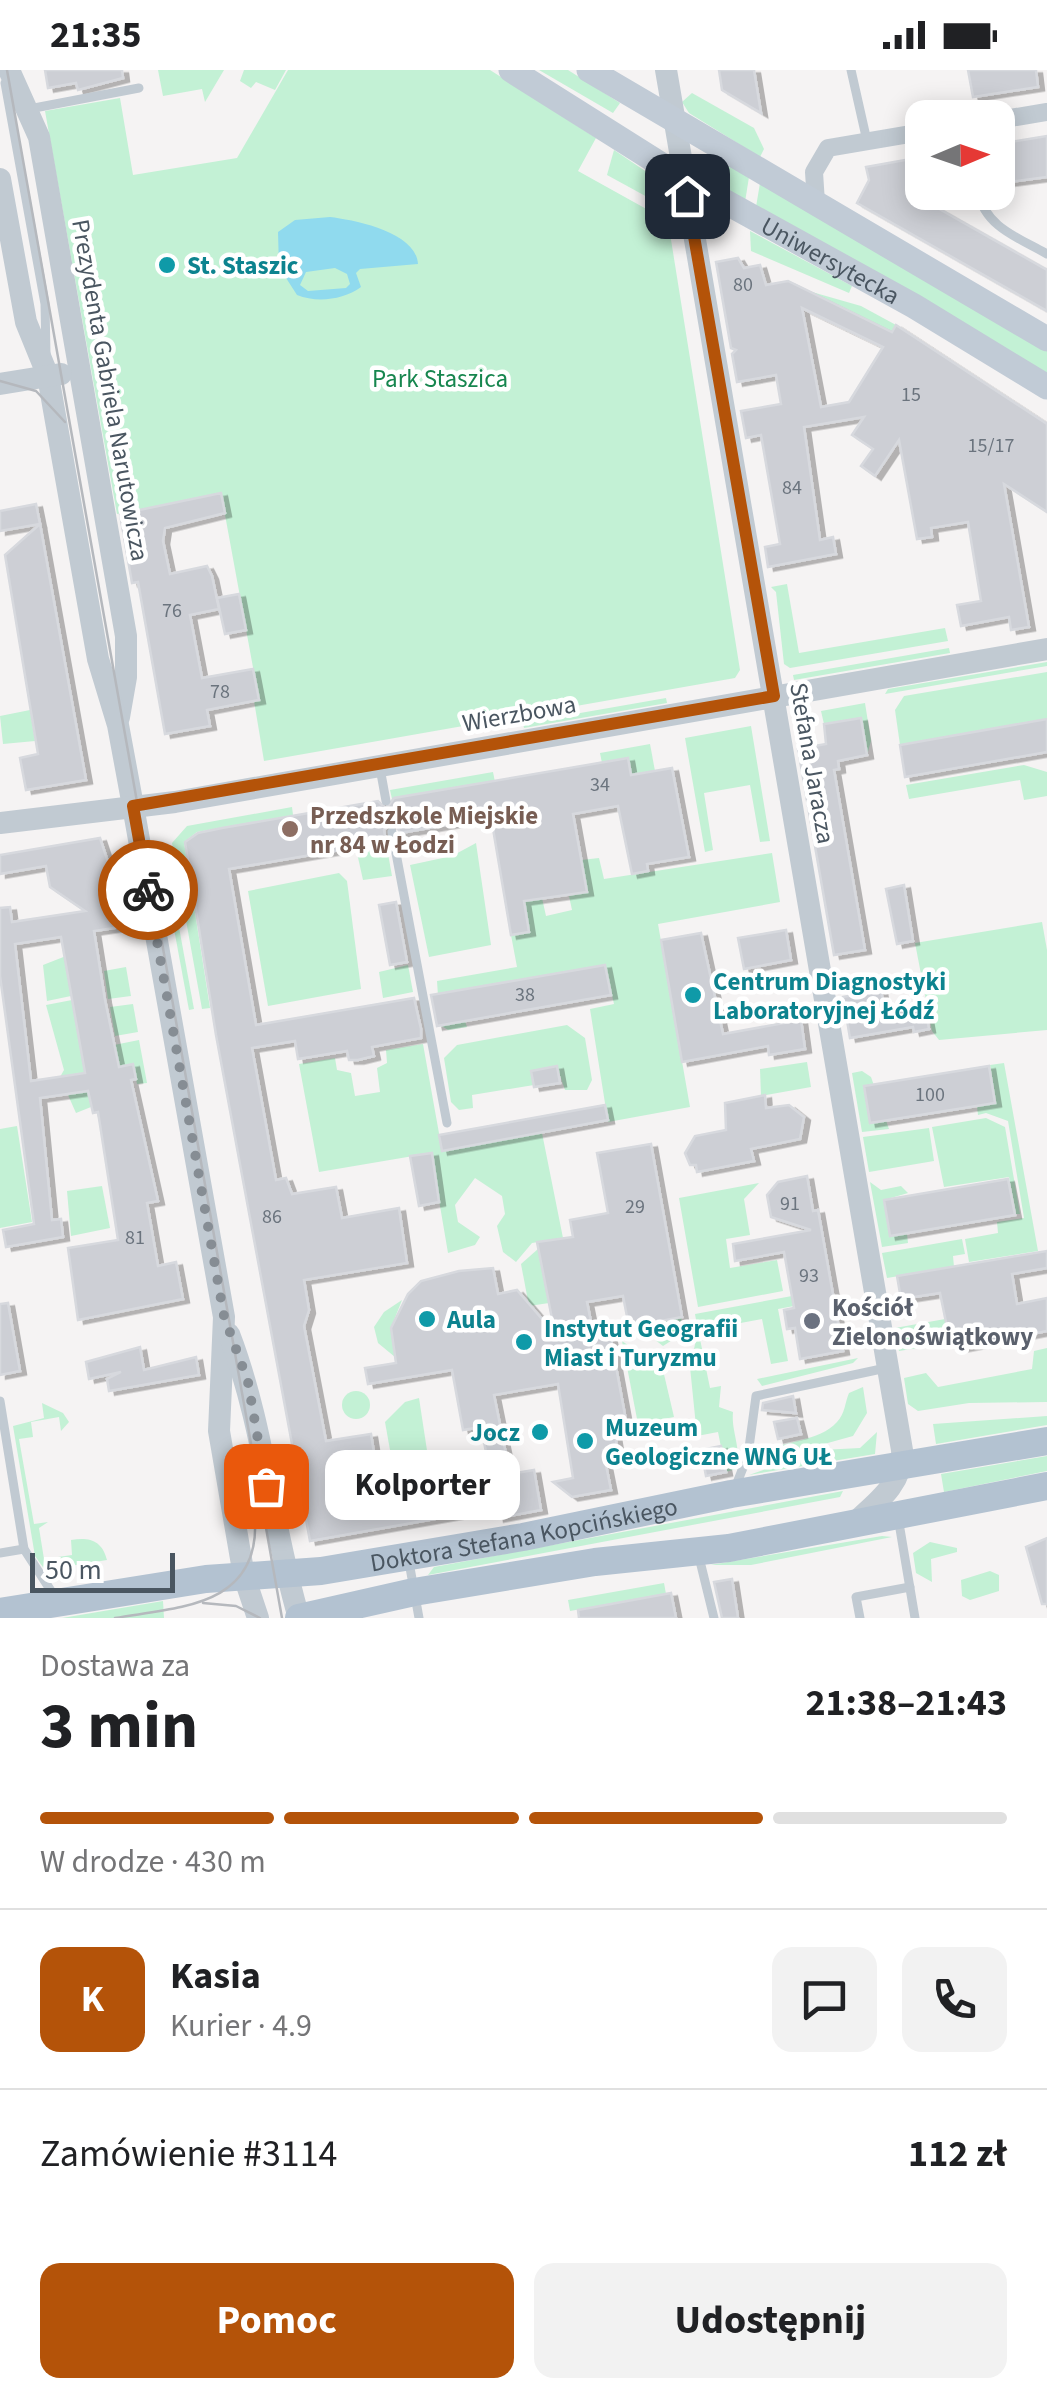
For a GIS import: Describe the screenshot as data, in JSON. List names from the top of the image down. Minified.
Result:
{"streets":{"main road":["Uniwersytecka","Doktora Stefana Kopcińskiego"],"street":["Prezydenta Gabriela Narutowicza","Wierzbowa","Stefana Jaracza"]},"crossings":[["Uniwersytecka","Stefana Jaracza"],["Prezydenta Gabriela Narutowicza","Wierzbowa"],["Prezydenta Gabriela Narutowicza","Doktora Stefana Kopcińskiego"],["Wierzbowa","Stefana Jaracza"],["Stefana Jaracza","Doktora Stefana Kopcińskiego"]],"parks":["Park Staszica"],"places":["St. Staszic","Przedszkole Miejskie nr 84 w Łodzi","Centrum Diagnostyki Laboratoryjnej Łódź","Aula","Kościół Zielonoświątkowy","Instytut Geografii Miast i Turyzmu","Jocz","Muzeum Geologiczne WNG UŁ","Kolporter"],"house_numbers":["80","15","15/17","84","76","78","34","38","100","91","29","86","81","93"],"scale_bar":"50 m","north":"right","page":{"status":"21:35","bubble":"Kolporter","scale":"50 m","heading":["3 min","Dostawa za","21:38–21:43"],"panel":["Kasia","Kurier · 4.9","Zamówienie #3114","112 zł"],"bar":"W drodze · 430 m","round":"K","buttons":["Pomoc","Udostępnij"]}}
